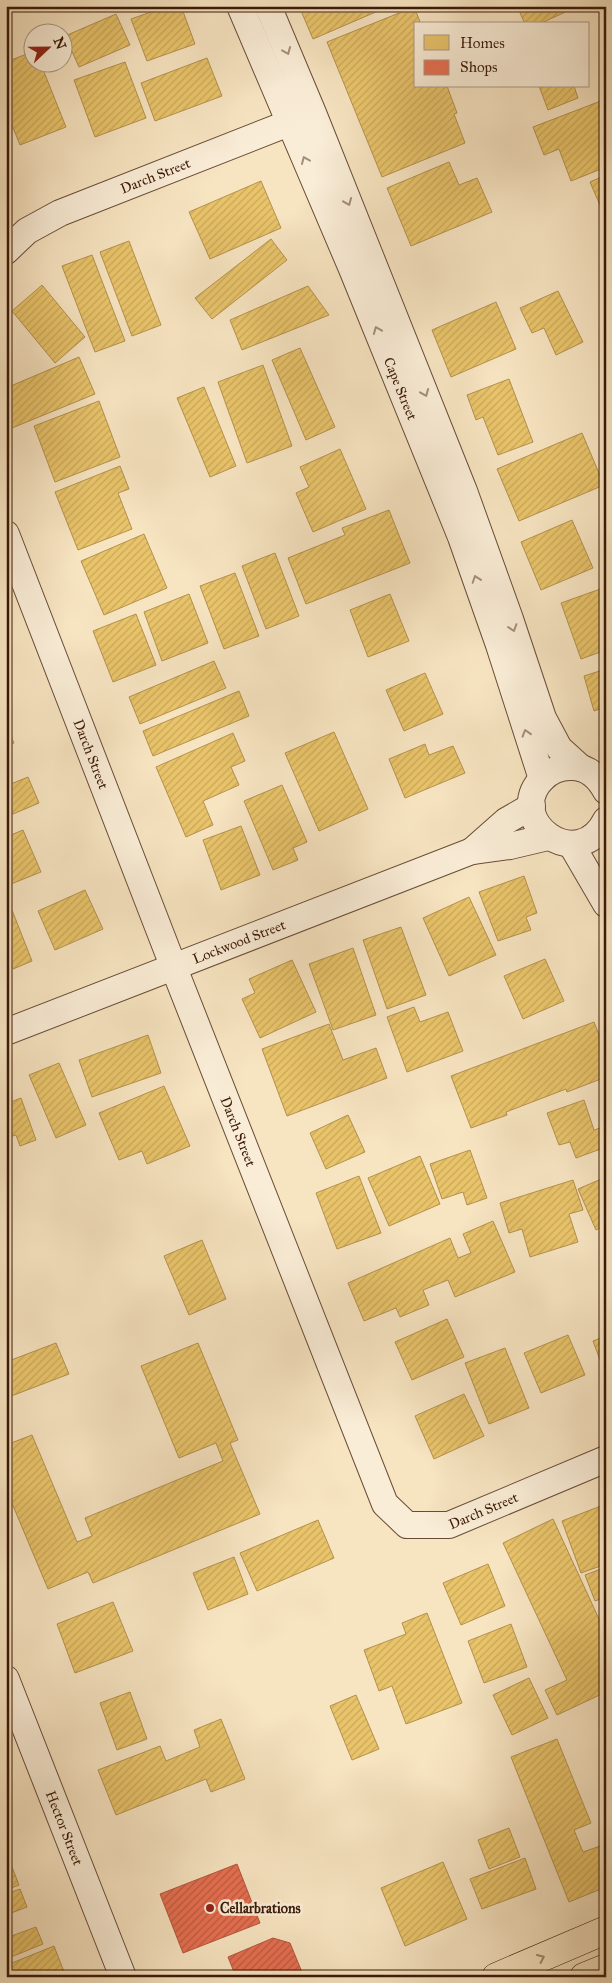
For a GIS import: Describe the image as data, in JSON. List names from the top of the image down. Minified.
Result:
{"streets":{"street":["Darch Street","Cape Street","Lockwood Street","Hector Street"]},"crossings":[["Darch Street","Cape Street"],["Darch Street","Lockwood Street"]],"places":["Cellarbrations"],"legend":["Homes","Shops"],"north":"right"}
